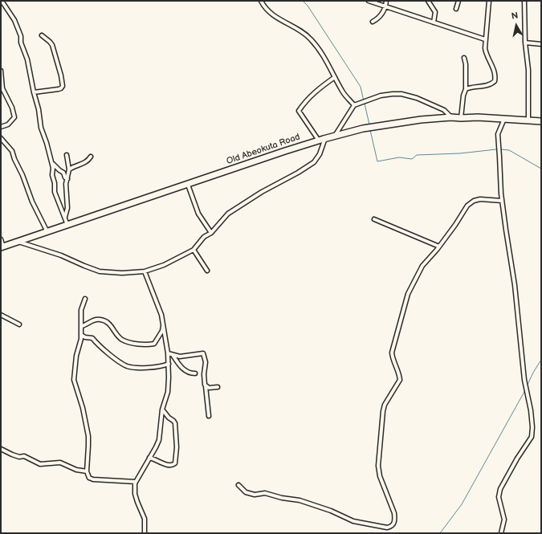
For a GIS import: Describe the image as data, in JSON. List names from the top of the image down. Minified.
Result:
{"streets":{"highway":["Old Abeokuta Road"]},"north":"top"}
